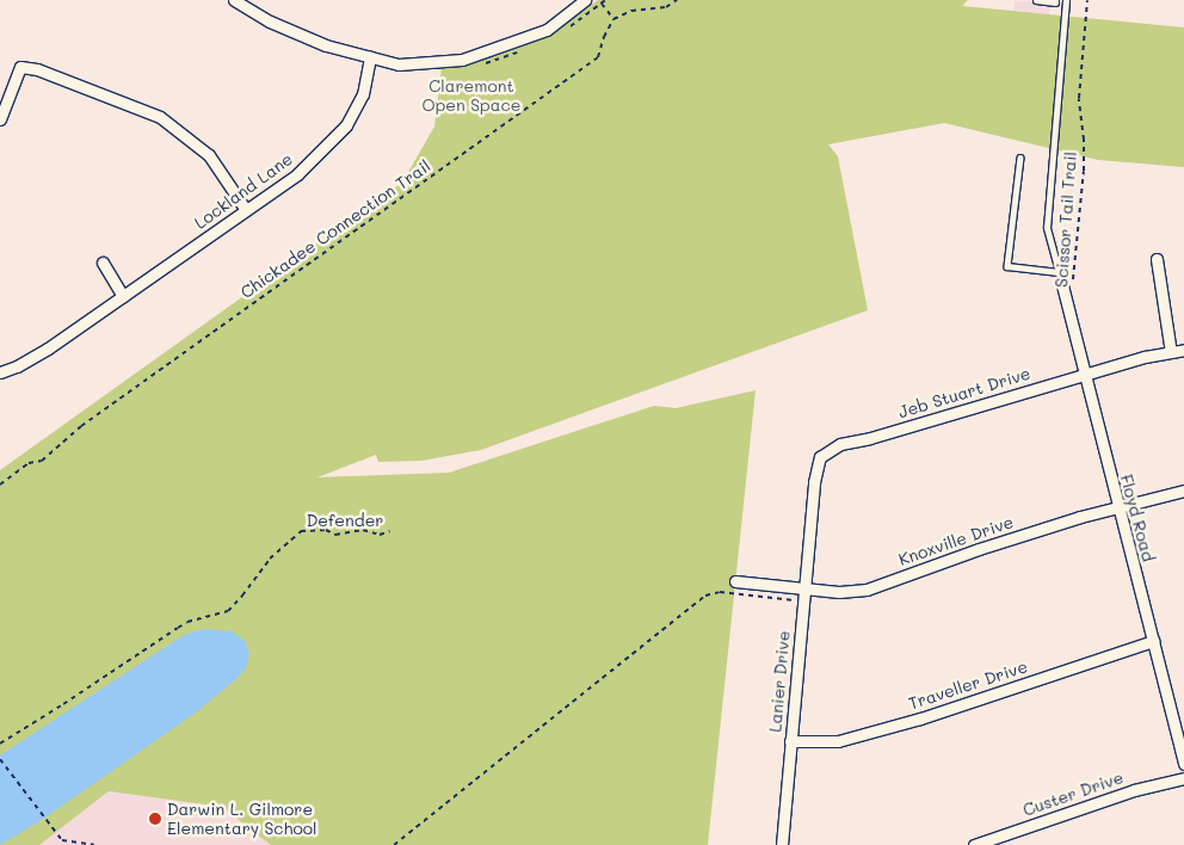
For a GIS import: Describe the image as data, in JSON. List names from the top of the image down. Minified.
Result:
{"streets":{"street":["Lockland Lane","Jeb Stuart Drive","Floyd Road","Knoxville Drive","Lanier Drive","Traveller Drive","Custer Drive"],"path":["Scissor Tail Trail","Chickadee Connection Trail","Defender"]},"crossings":[["Jeb Stuart Drive","Floyd Road"],["Jeb Stuart Drive","Lanier Drive"],["Floyd Road","Knoxville Drive"],["Floyd Road","Traveller Drive"],["Knoxville Drive","Lanier Drive"],["Lanier Drive","Traveller Drive"]],"parks":["Claremont Open Space"],"places":["Darwin L. Gilmore Elementary School"]}
